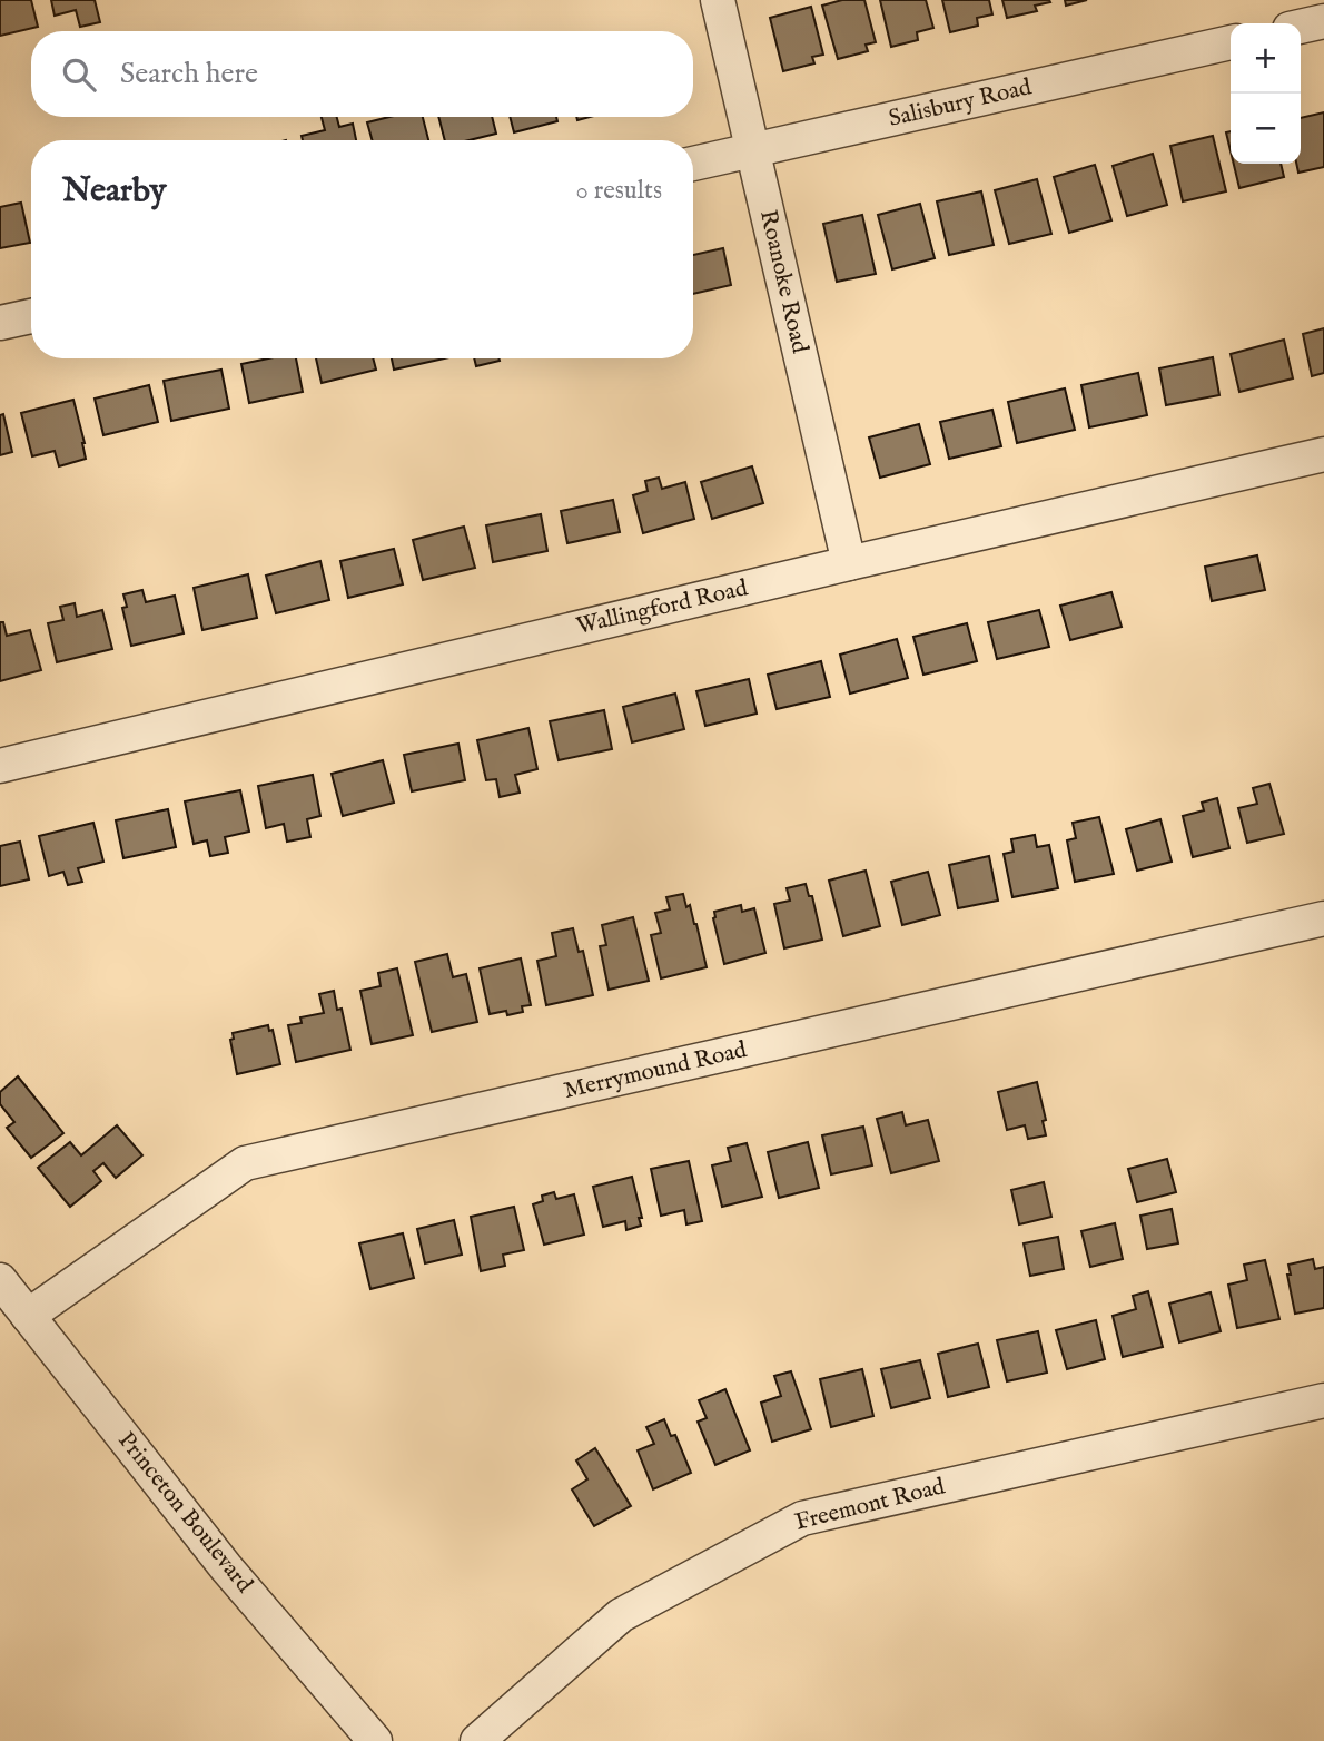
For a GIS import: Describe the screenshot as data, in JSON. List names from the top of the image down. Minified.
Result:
{"streets":{"street":["Salisbury Road","Roanoke Road","Wallingford Road","Merrymound Road","Freemont Road","Princeton Boulevard"]},"crossings":[["Salisbury Road","Roanoke Road"],["Roanoke Road","Wallingford Road"],["Merrymound Road","Princeton Boulevard"]],"page":{"map_buttons":["+","−"],"search":"Search here","heading":["Nearby","0 results"]}}
